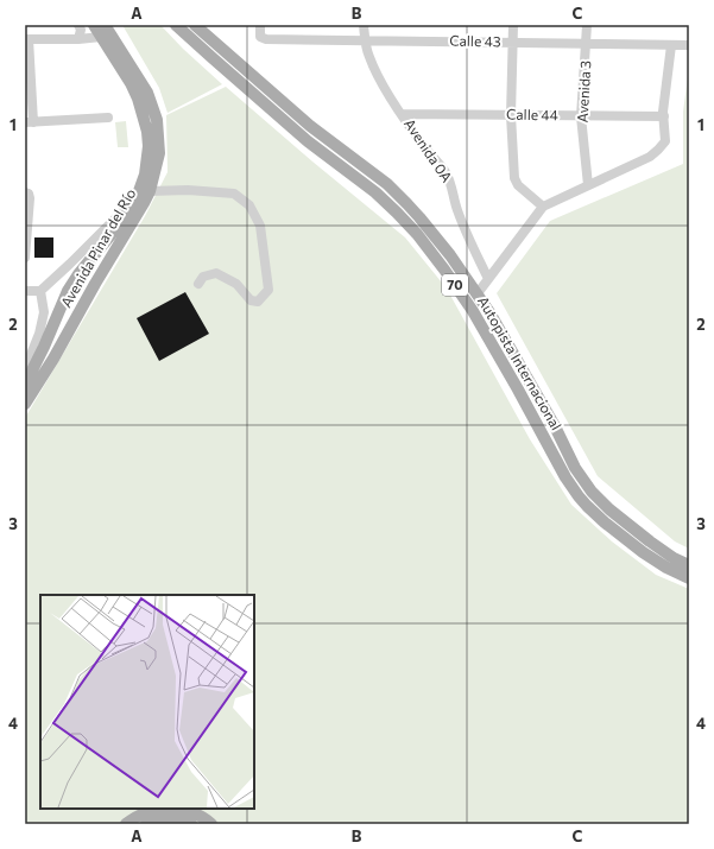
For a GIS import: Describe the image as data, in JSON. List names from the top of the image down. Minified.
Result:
{"streets":{"main road":["Avenida Pinar del Río","70","Autopista Internacional"],"street":["Calle 43","Avenida 3","Calle 44","Avenida 0A"]},"crossings":[["Calle 43","Avenida 3"],["Calle 43","Avenida 0A"],["Avenida 3","Calle 44"],["Calle 44","Avenida 0A"]],"grid":{"columns":["A","B","C"],"rows":["1","2","3","4"]}}
